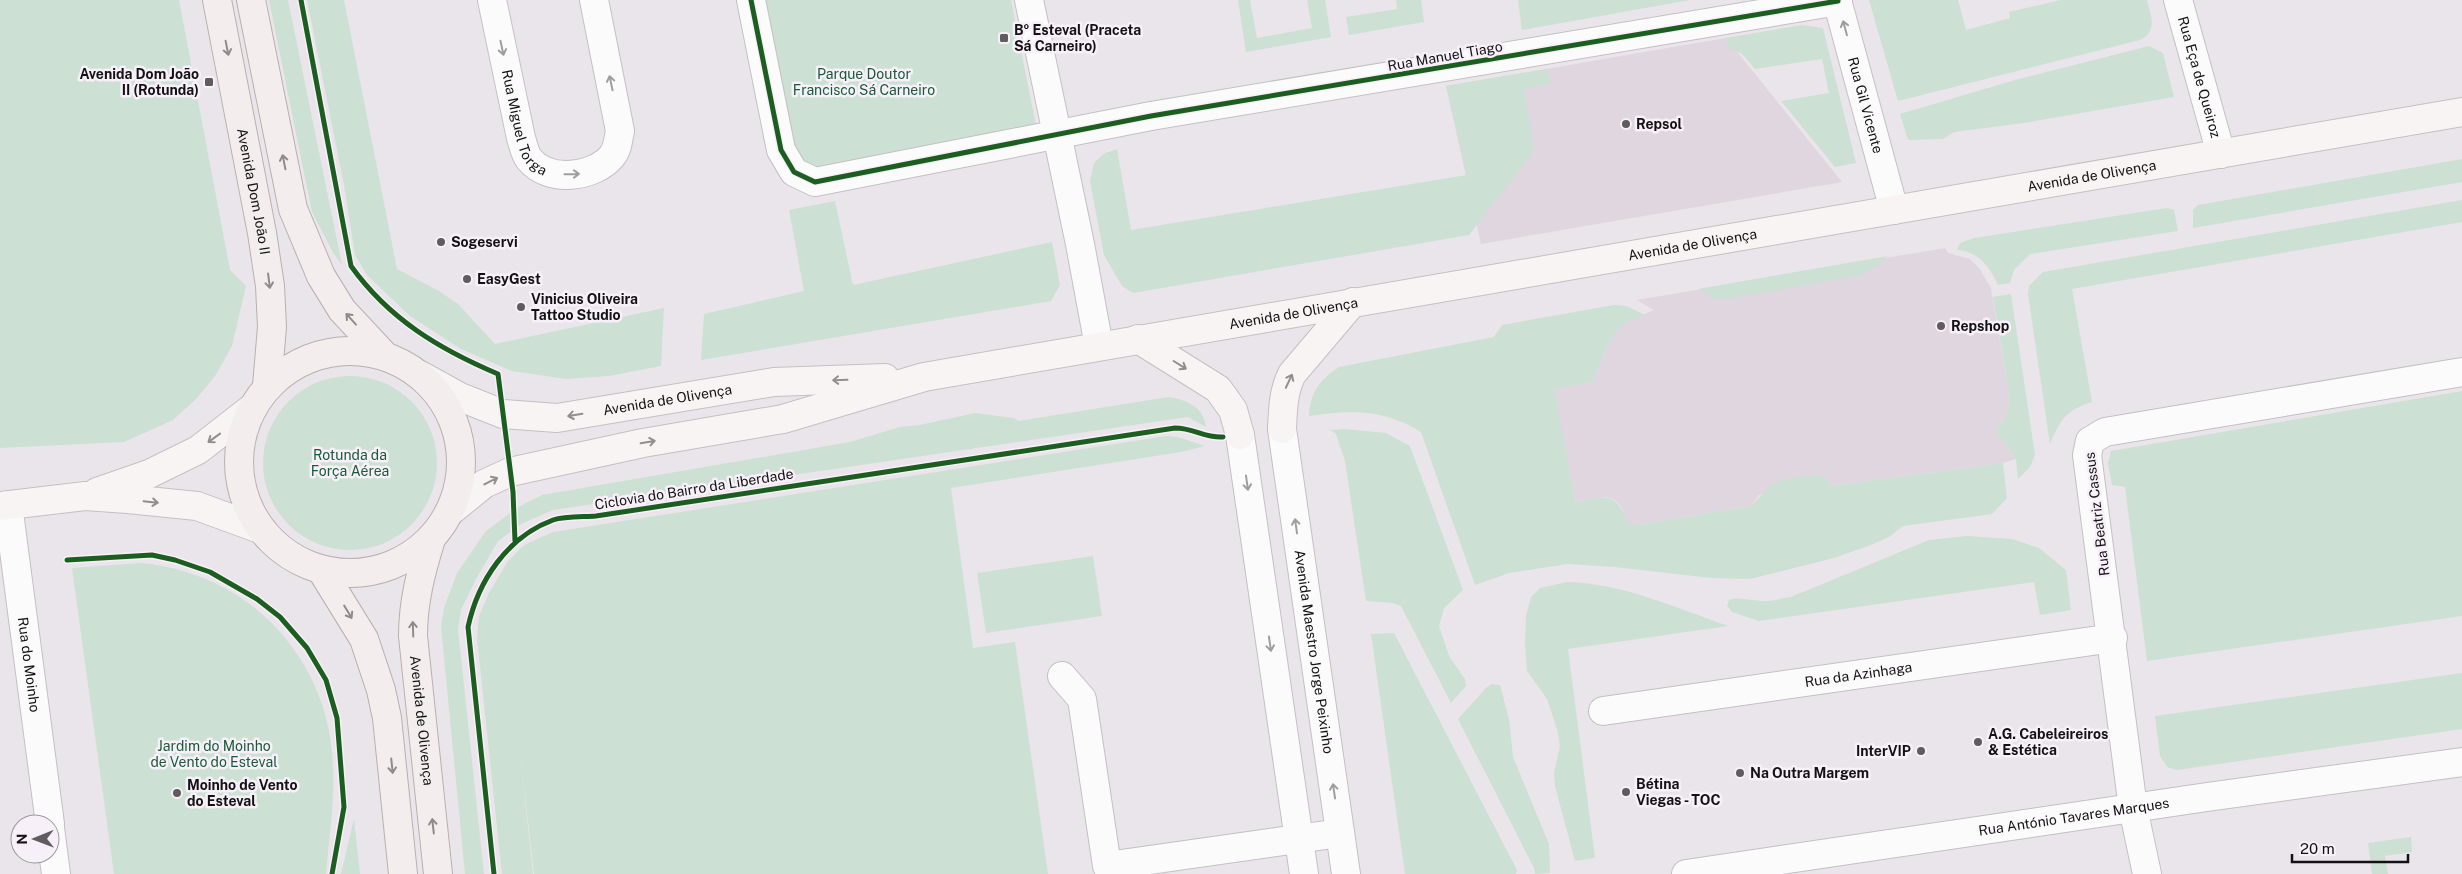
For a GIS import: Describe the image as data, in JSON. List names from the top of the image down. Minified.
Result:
{"streets":{"main road":["Avenida de Olivença","Avenida Dom João II"],"street":["Rua Manuel Tiago","Rua Eça de Queiroz","Rua Gil Vicente","Rua Miguel Torga","Rua Beatriz Cassus","Avenida Maestro Jorge Peixinho","Rua do Moinho","Rua da Azinhaga","Rua António Tavares Marques"],"cycle path":["Ciclovia do Bairro da Liberdade"]},"crossings":[["Rua Manuel Tiago","Rua Gil Vicente"],["Rua Eça de Queiroz","Avenida de Olivença"],["Rua Gil Vicente","Avenida de Olivença"],["Rua Beatriz Cassus","Rua da Azinhaga"],["Rua Beatriz Cassus","Rua António Tavares Marques"]],"one_way":["Rua Gil Vicente"],"parks":["Parque Doutor Francisco Sá Carneiro","Rotunda da Força Aérea","Jardim do Moinho de Vento do Esteval"],"places":{"transit":["Bº Esteval (Praceta Sá Carneiro)","Avenida Dom João II (Rotunda)"],"other":["Repsol","Sogeservi","EasyGest","Vinicius Oliveira Tattoo Studio","Repshop","A.G. Cabeleireiros & Estética","InterVIP","Na Outra Margem","Bétina Viegas - TOC","Moinho de Vento do Esteval"]},"scale_bar":"20 m","north":"left"}
